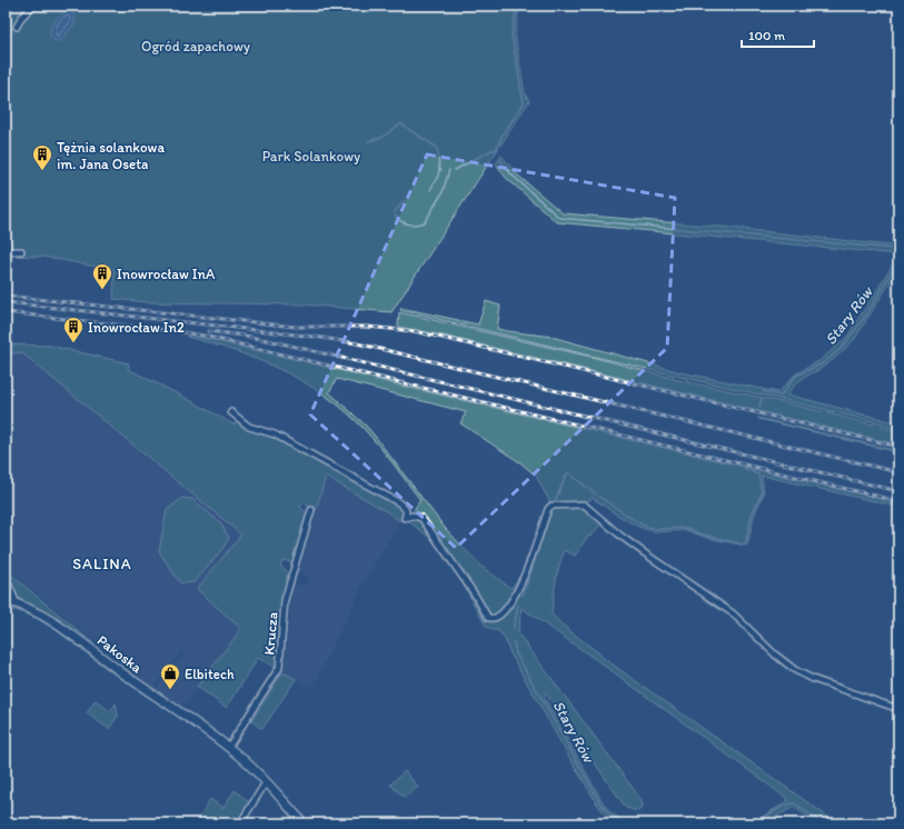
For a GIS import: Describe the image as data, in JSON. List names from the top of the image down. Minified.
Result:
{"streets":{"main road":["Pakoska"],"street":["Krucza"]},"crossings":[["Krucza","Pakoska"]],"districts":["SALINA"],"water":["Stary Rów"],"parks":["Ogród zapachowy","Park Solankowy"],"places":{"building":["Tężnia solankowa im. Jana Oseta","Inowrocław InA","Inowrocław In2"],"shop":["Elbitech"]},"scale_bar":"100 m"}
